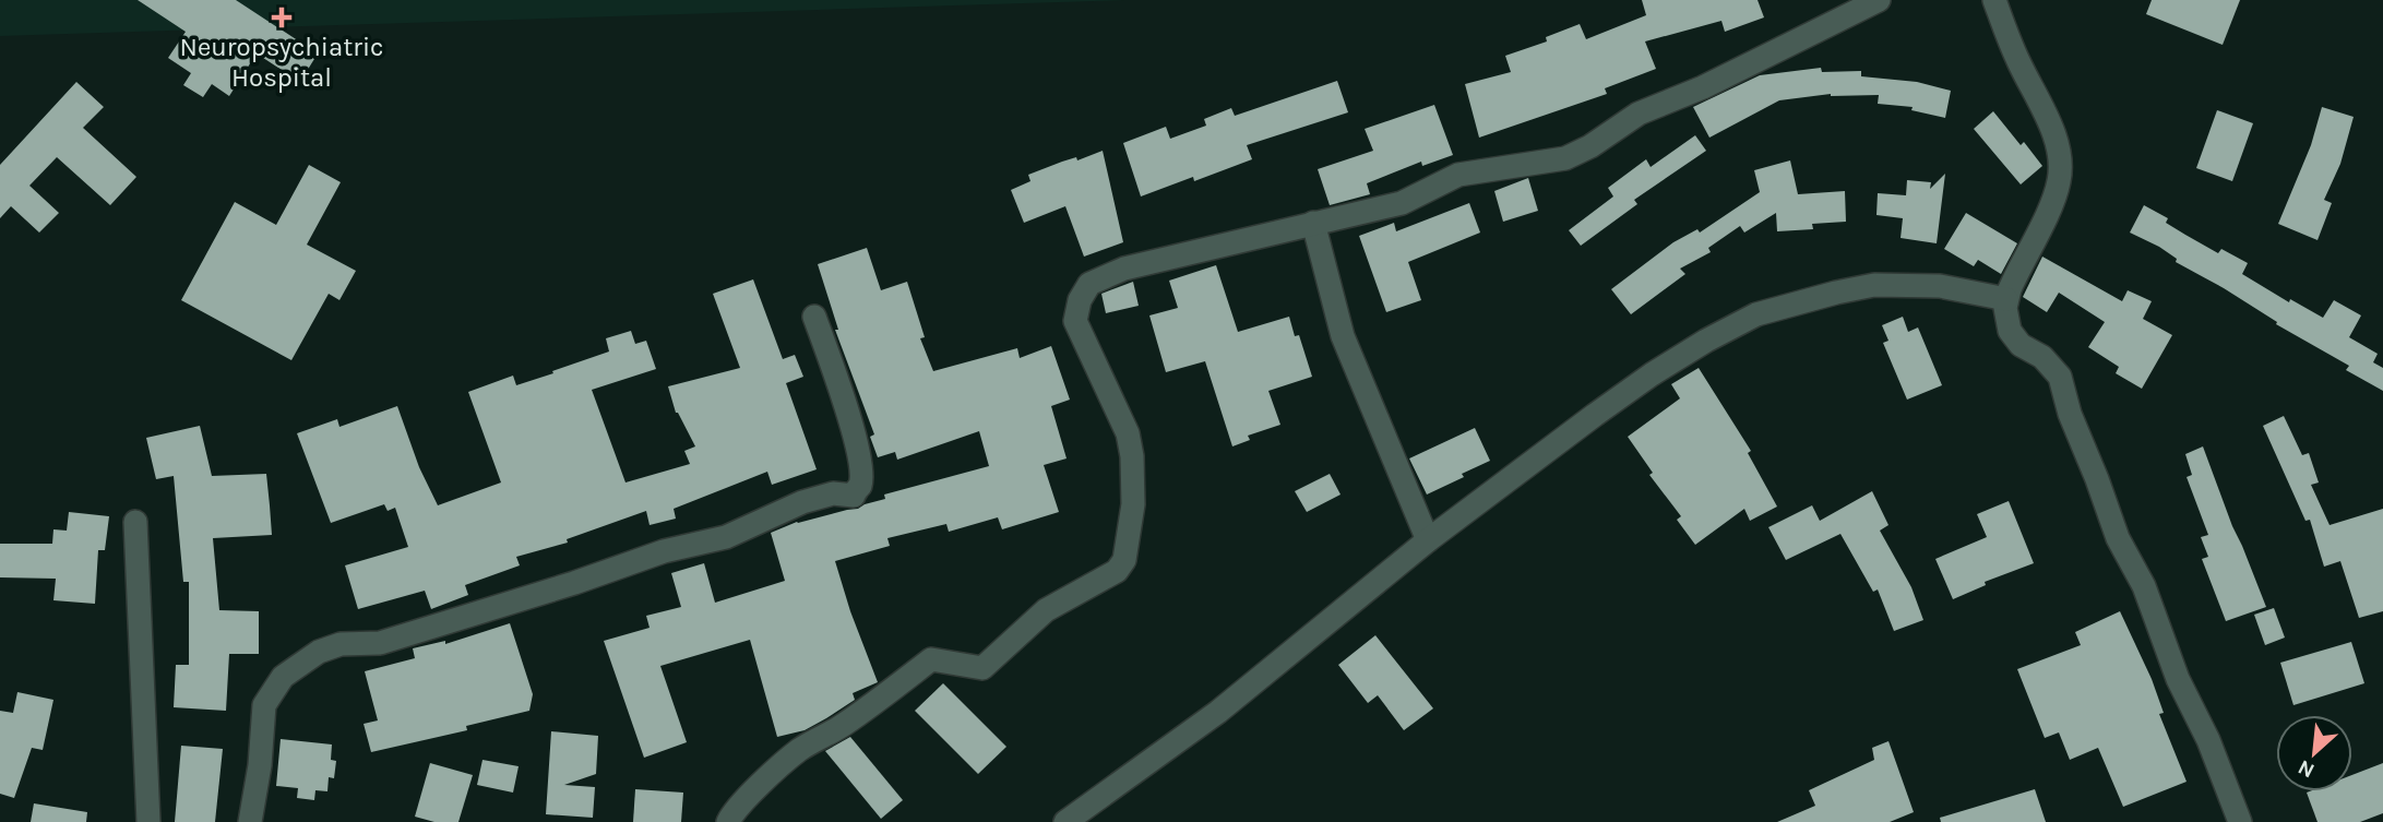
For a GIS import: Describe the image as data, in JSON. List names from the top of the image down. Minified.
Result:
{"places":{"health":["Neuropsychiatric Hospital"]},"north":"bottom left"}
